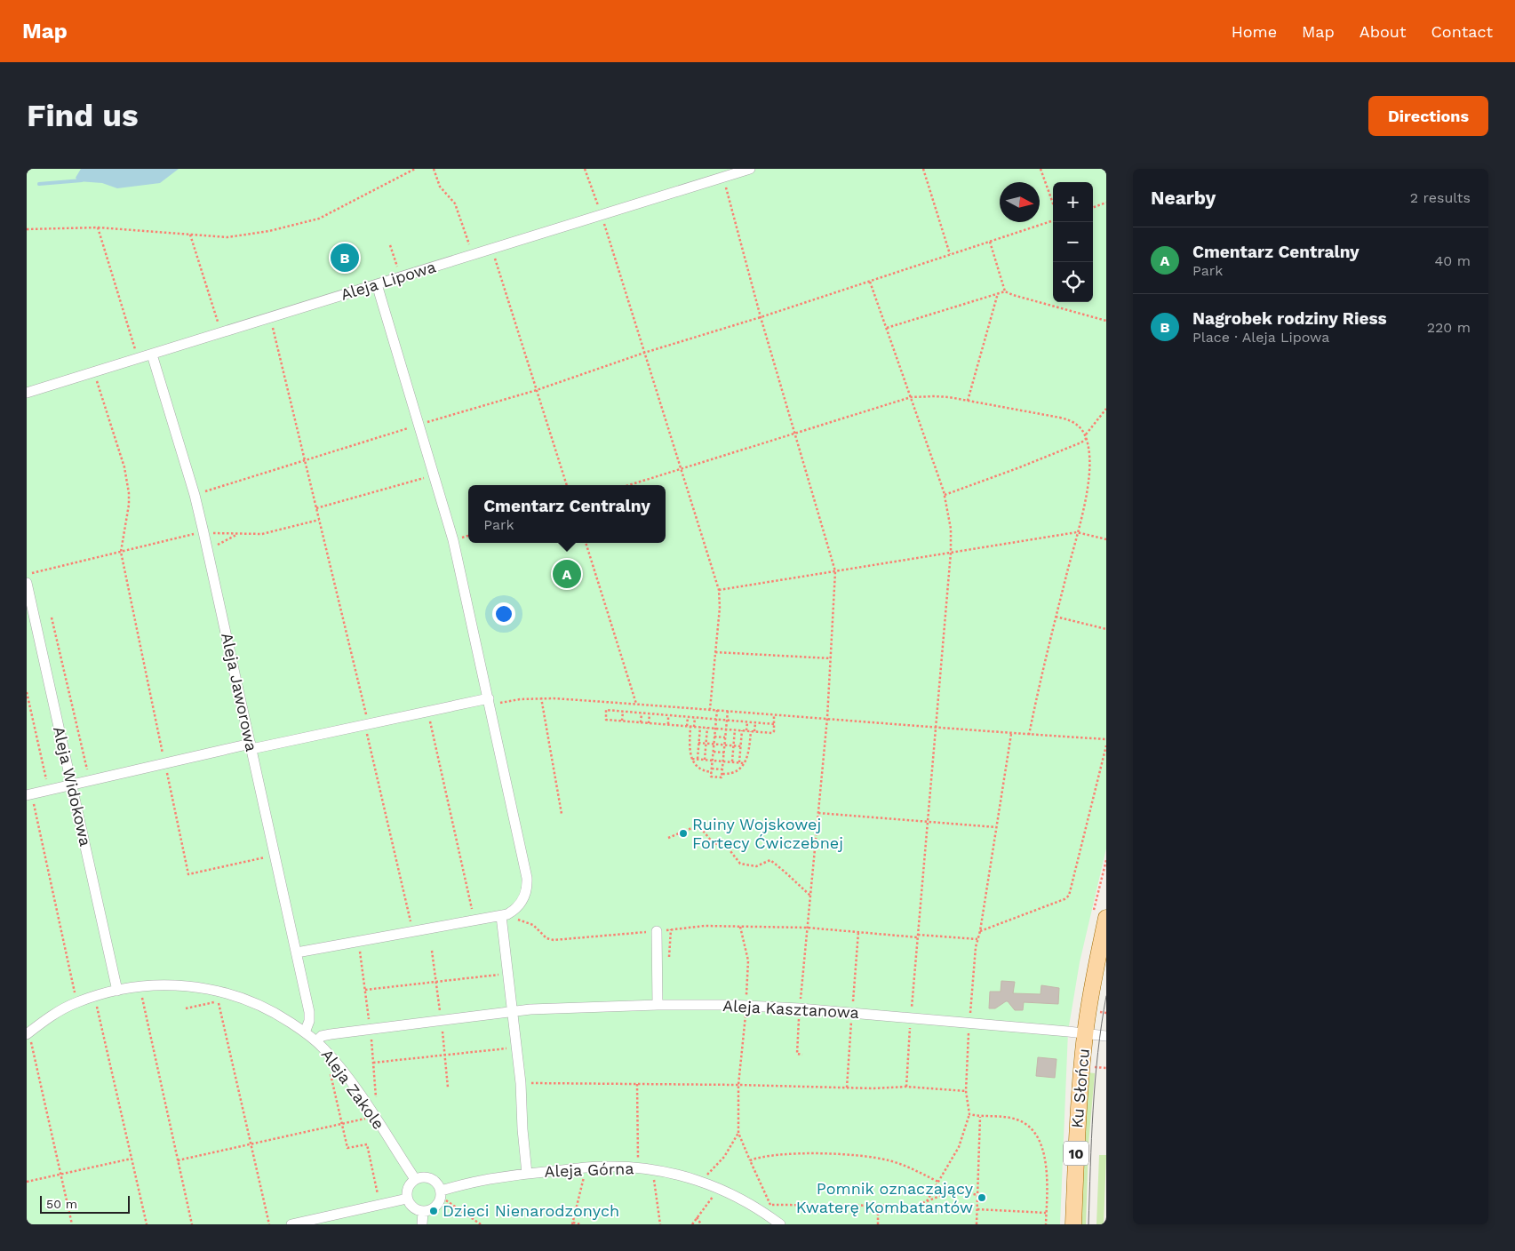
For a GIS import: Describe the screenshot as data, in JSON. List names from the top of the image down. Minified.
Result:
{"streets":{"main road":["Ku Słońcu","10"],"street":["Aleja Lipowa","Aleja Jaworowa","Aleja Widokowa","Aleja Kasztanowa","Aleja Zakole","Aleja Górna"]},"crossings":[["Aleja Lipowa","Aleja Jaworowa"],["Aleja Jaworowa","Aleja Zakole"],["Aleja Widokowa","Aleja Zakole"],["Aleja Kasztanowa","Ku Słońcu"],["Aleja Kasztanowa","Aleja Zakole"],["Aleja Zakole","Aleja Górna"]],"places":["Ruiny Wojskowej Fortecy Ćwiczebnej","Pomnik oznaczający Kwaterę Kombatantów","Dzieci Nienarodzonych"],"scale_bar":"50 m","north":"right","page":{"header":"Map","nav":["Home","Map","About","Contact"],"buttons":"Directions","title":"Find us","heading":["Nearby","2 results"],"map_buttons":["+","−"],"list":[{"mark":"A","name":"Cmentarz Centralny","note":"Park","value":"40 m"},{"mark":"B","name":"Nagrobek rodziny Riess","note":"Place · Aleja Lipowa","value":"220 m"}],"pins":["B","A"],"popup":["Cmentarz Centralny","Park"],"scale":"50 m"}}
